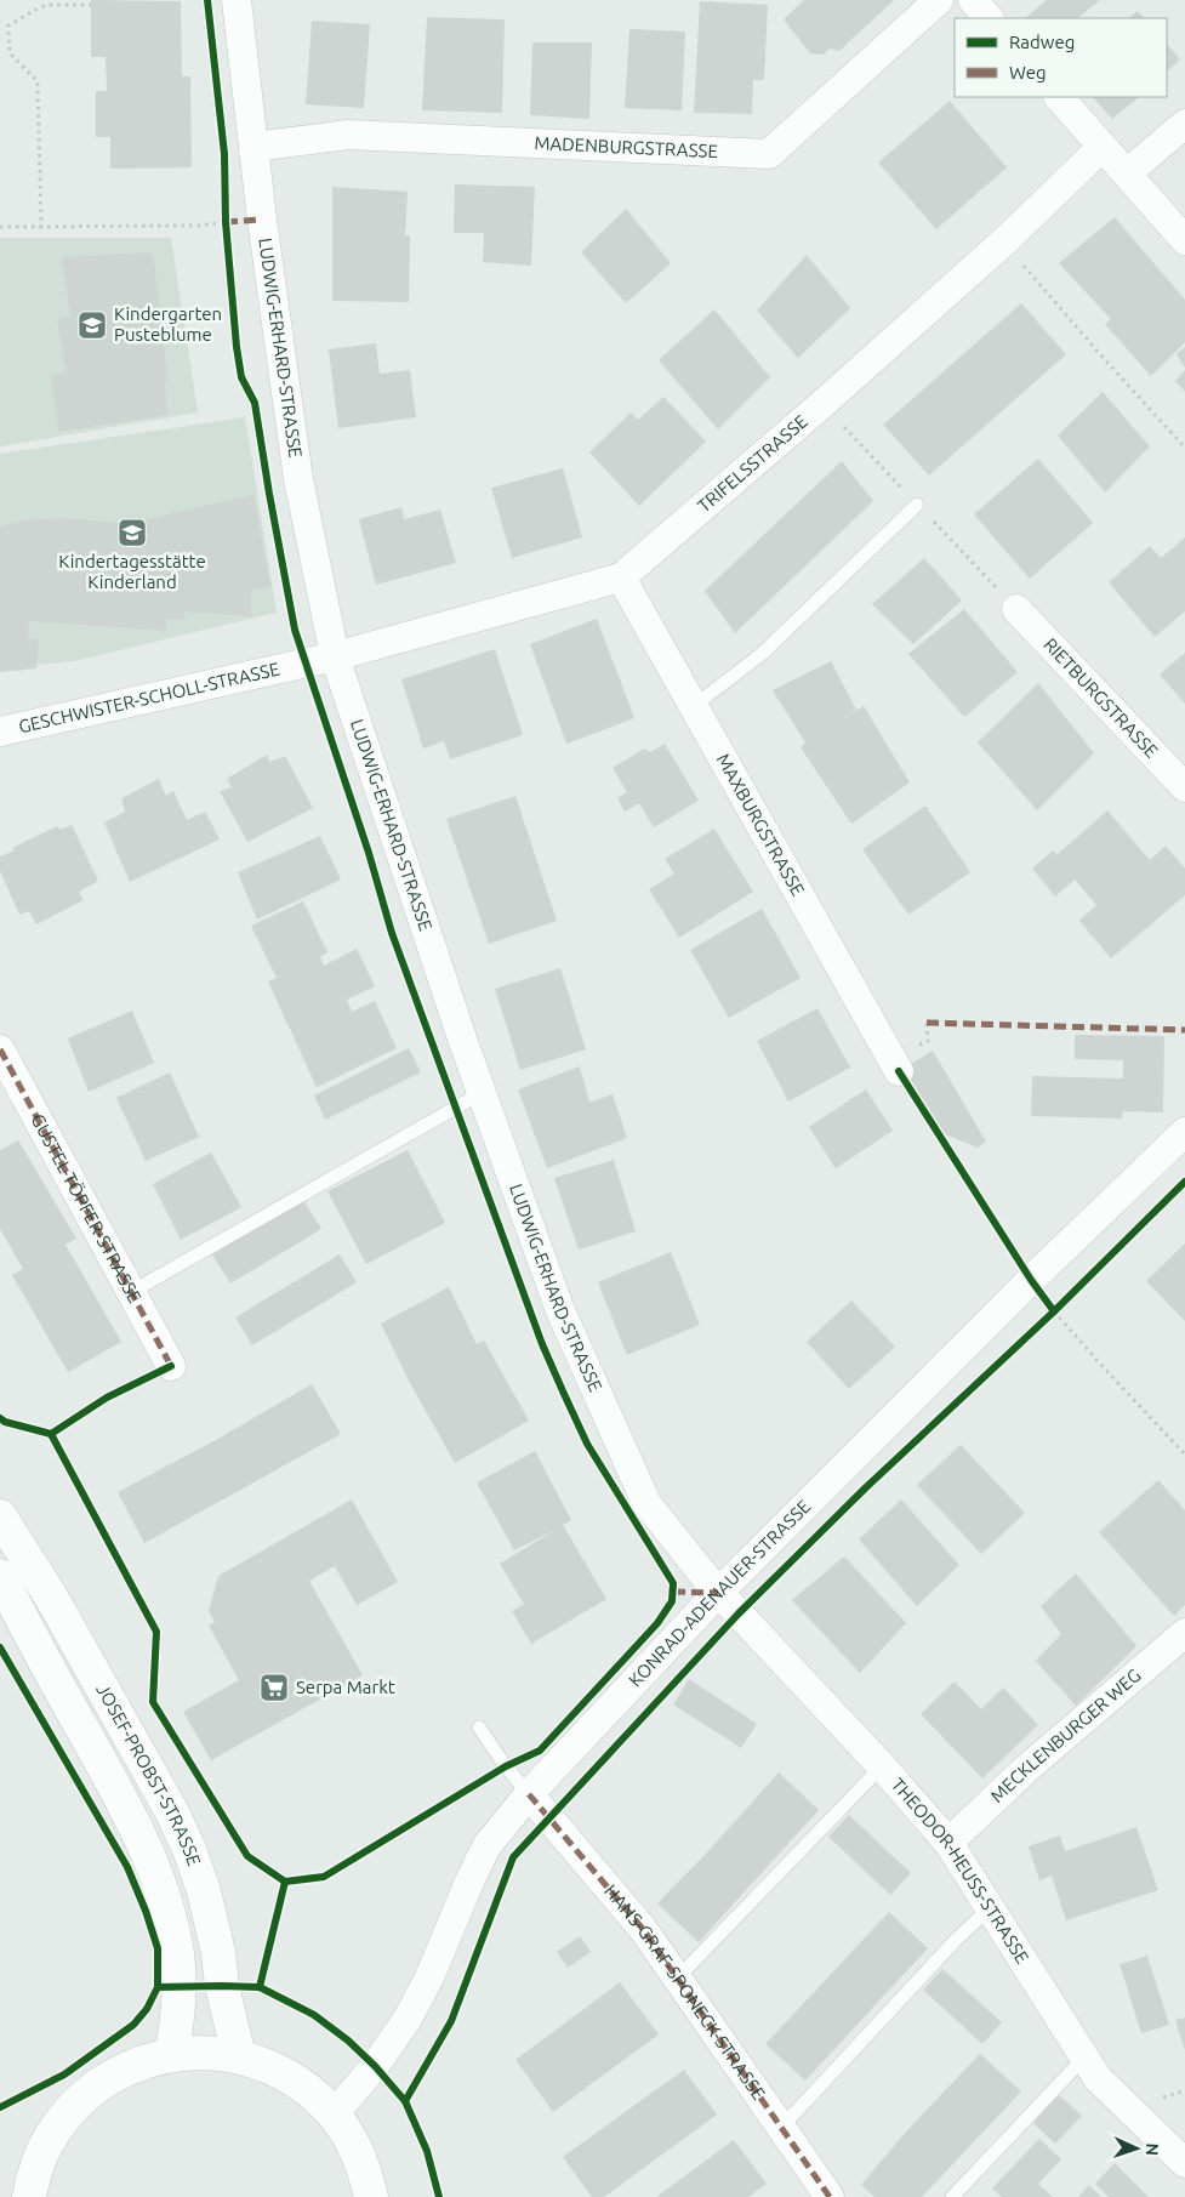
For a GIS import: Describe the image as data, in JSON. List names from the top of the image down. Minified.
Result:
{"streets":{"main road":["JOSEF-PROBST-STRASSE"],"street":["MADENBURGSTRASSE","LUDWIG-ERHARD-STRASSE","TRIFELSSTRASSE","GESCHWISTER-SCHOLL-STRASSE","RIETBURGSTRASSE","MAXBURGSTRASSE","GUSTEL-TÖPFER-STRASSE","KONRAD-ADENAUER-STRASSE","MECKLENBURGER WEG","THEODOR-HEUSS-STRASSE","HANS-GRAF-SPONECK-STRASSE"]},"crossings":[["MADENBURGSTRASSE","LUDWIG-ERHARD-STRASSE"],["LUDWIG-ERHARD-STRASSE","TRIFELSSTRASSE"],["LUDWIG-ERHARD-STRASSE","GESCHWISTER-SCHOLL-STRASSE"],["LUDWIG-ERHARD-STRASSE","KONRAD-ADENAUER-STRASSE"],["LUDWIG-ERHARD-STRASSE","THEODOR-HEUSS-STRASSE"],["TRIFELSSTRASSE","GESCHWISTER-SCHOLL-STRASSE"],["TRIFELSSTRASSE","MAXBURGSTRASSE"],["KONRAD-ADENAUER-STRASSE","THEODOR-HEUSS-STRASSE"],["KONRAD-ADENAUER-STRASSE","HANS-GRAF-SPONECK-STRASSE"],["MECKLENBURGER WEG","THEODOR-HEUSS-STRASSE"]],"places":{"school or university":["Kindergarten Pusteblume","Kindertagesstätte Kinderland"],"supermarket":["Serpa Markt"]},"legend":["Radweg","Weg"],"north":"right"}
